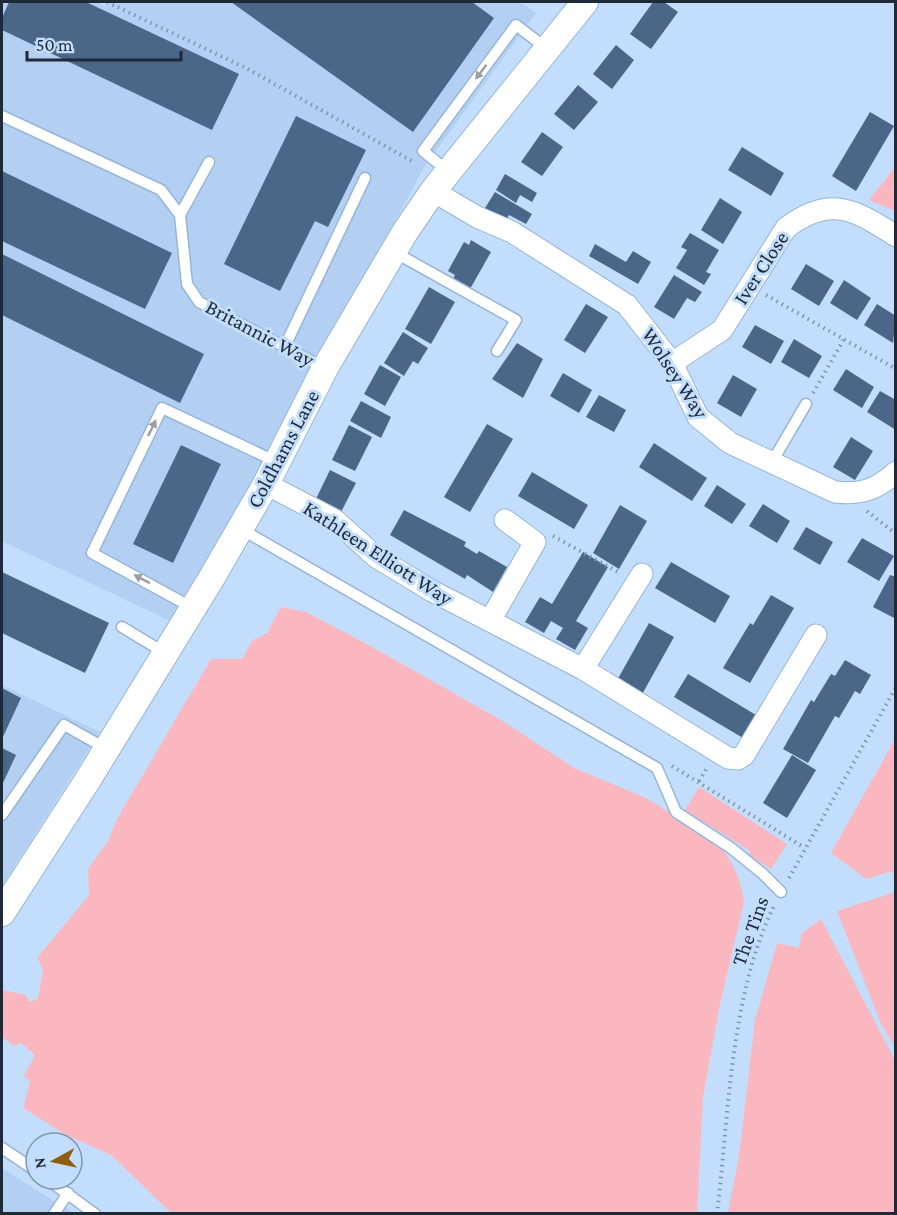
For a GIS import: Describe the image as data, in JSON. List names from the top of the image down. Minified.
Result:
{"streets":{"street":["Iver Close","Wolsey Way","Coldhams Lane","Kathleen Elliott Way"],"lane":["Britannic Way"],"path":["The Tins"]},"crossings":[["Iver Close","Wolsey Way"],["Britannic Way","Coldhams Lane"],["Wolsey Way","Coldhams Lane"],["Coldhams Lane","Kathleen Elliott Way"]],"scale_bar":"50 m","north":"left"}
